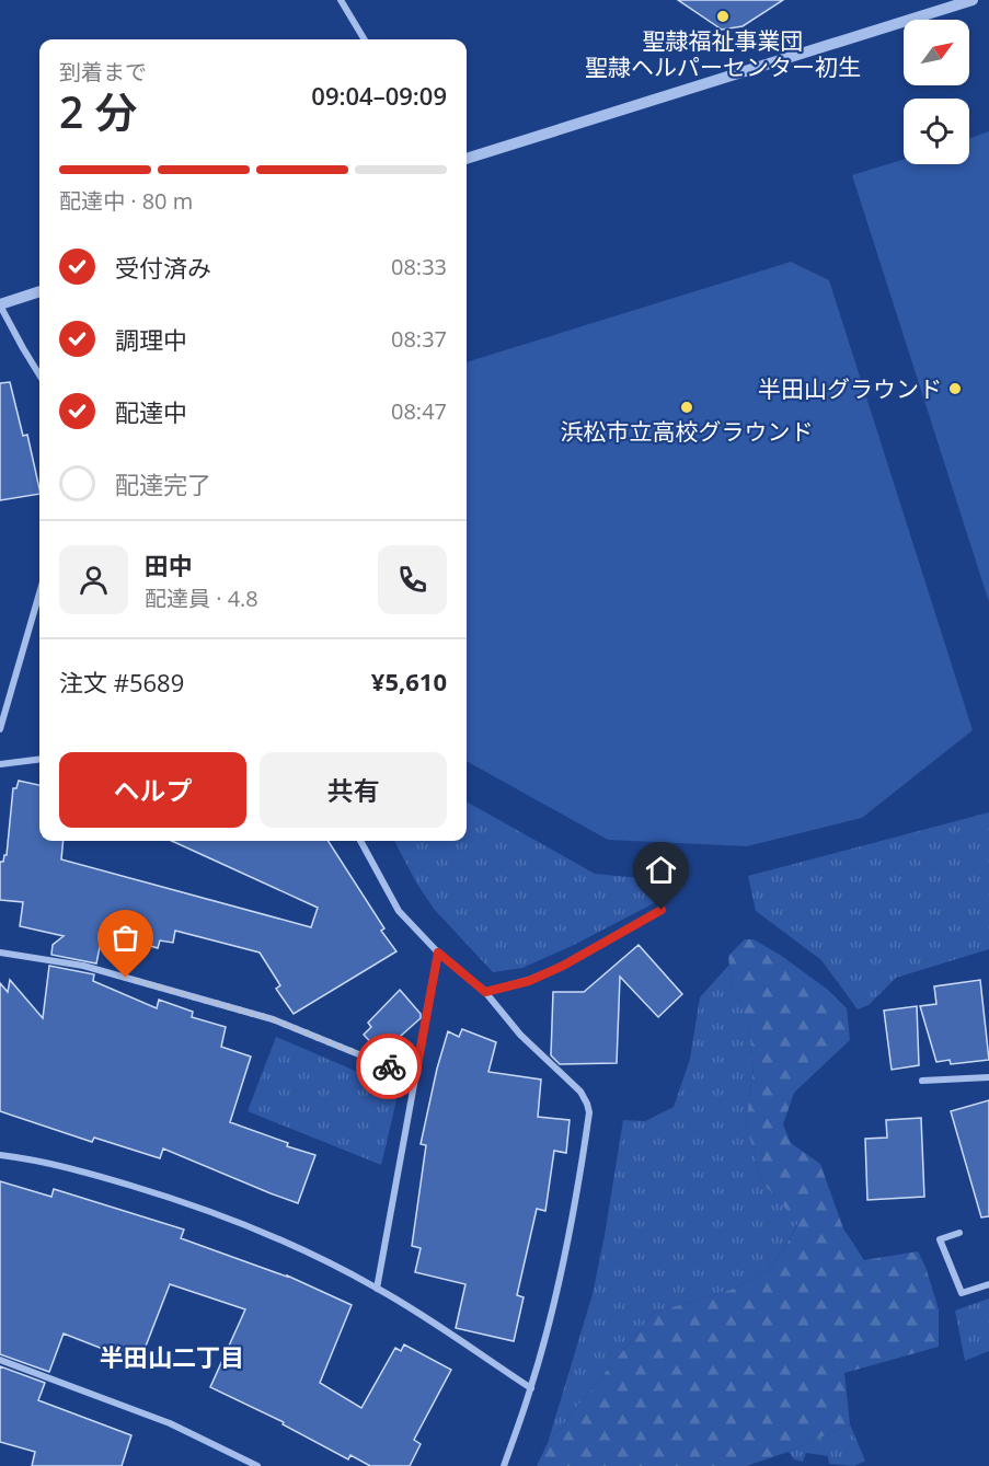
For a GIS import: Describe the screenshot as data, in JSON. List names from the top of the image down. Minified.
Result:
{"districts":["半田山二丁目"],"places":["聖隷福祉事業団 聖隷ヘルパーセンター初生","半田山グラウンド","浜松市立高校グラウンド"],"north":"top right","page":{"heading":["2 分","到着まで","09:04–09:09"],"panel":["田中","配達員 · 4.8","注文 #5689","¥5,610"],"bar":"配達中 · 80 m","list":[["受付済み","08:33"],["調理中","08:37"],["配達中","08:47"],"配達完了"],"buttons":["ヘルプ","共有"]}}
